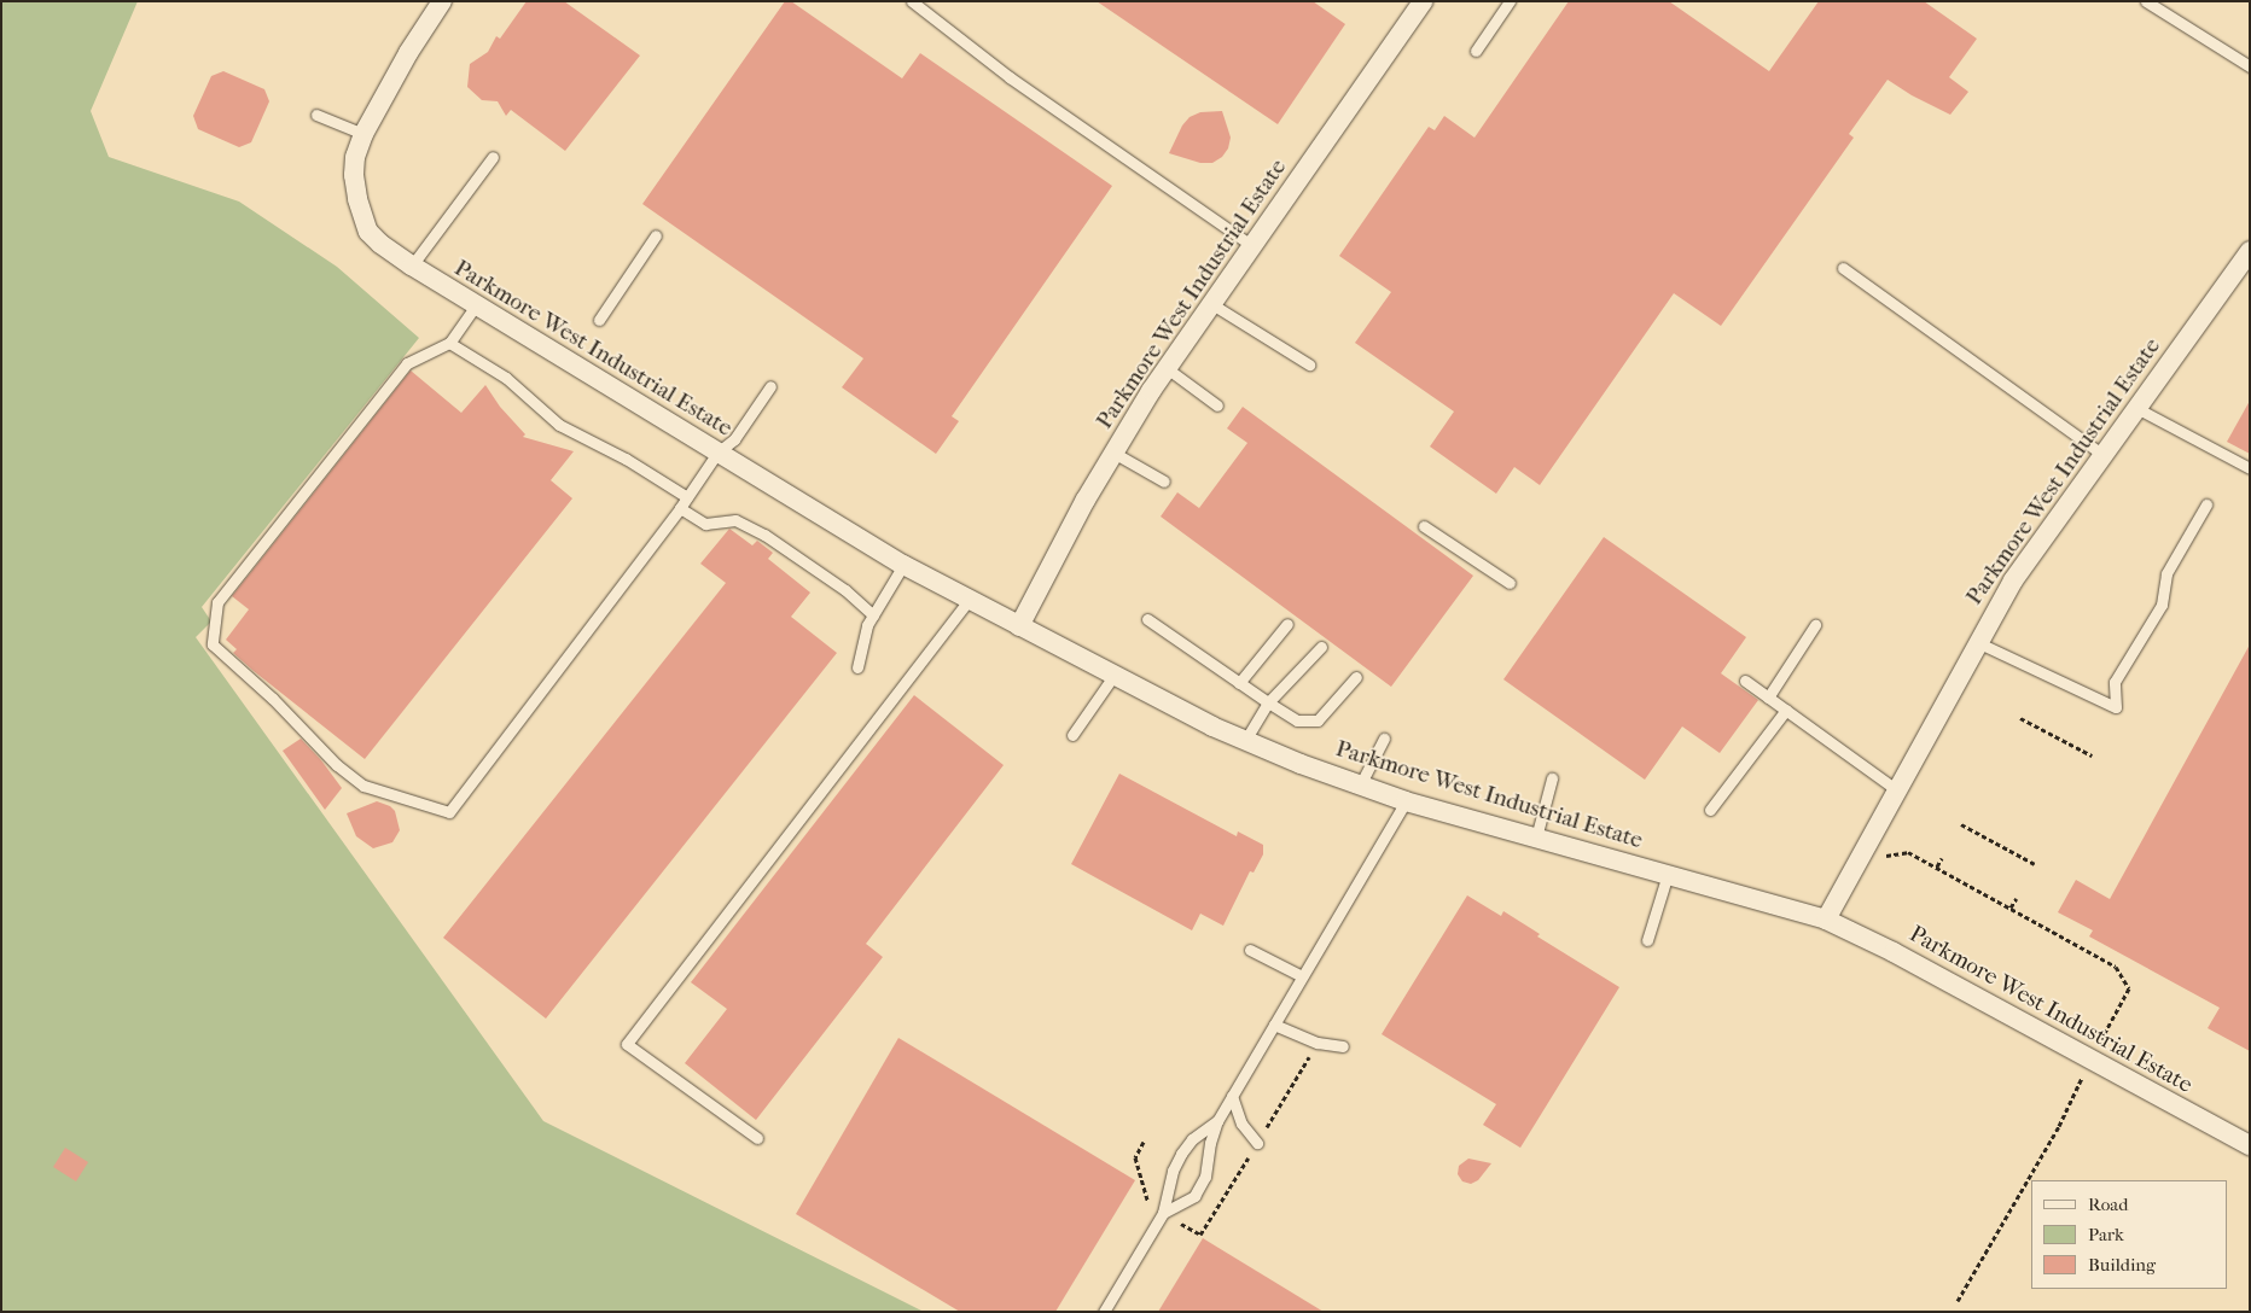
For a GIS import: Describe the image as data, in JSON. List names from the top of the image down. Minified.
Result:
{"streets":{"street":["Parkmore West Industrial Estate"]},"legend":["Road","Park","Building"]}
